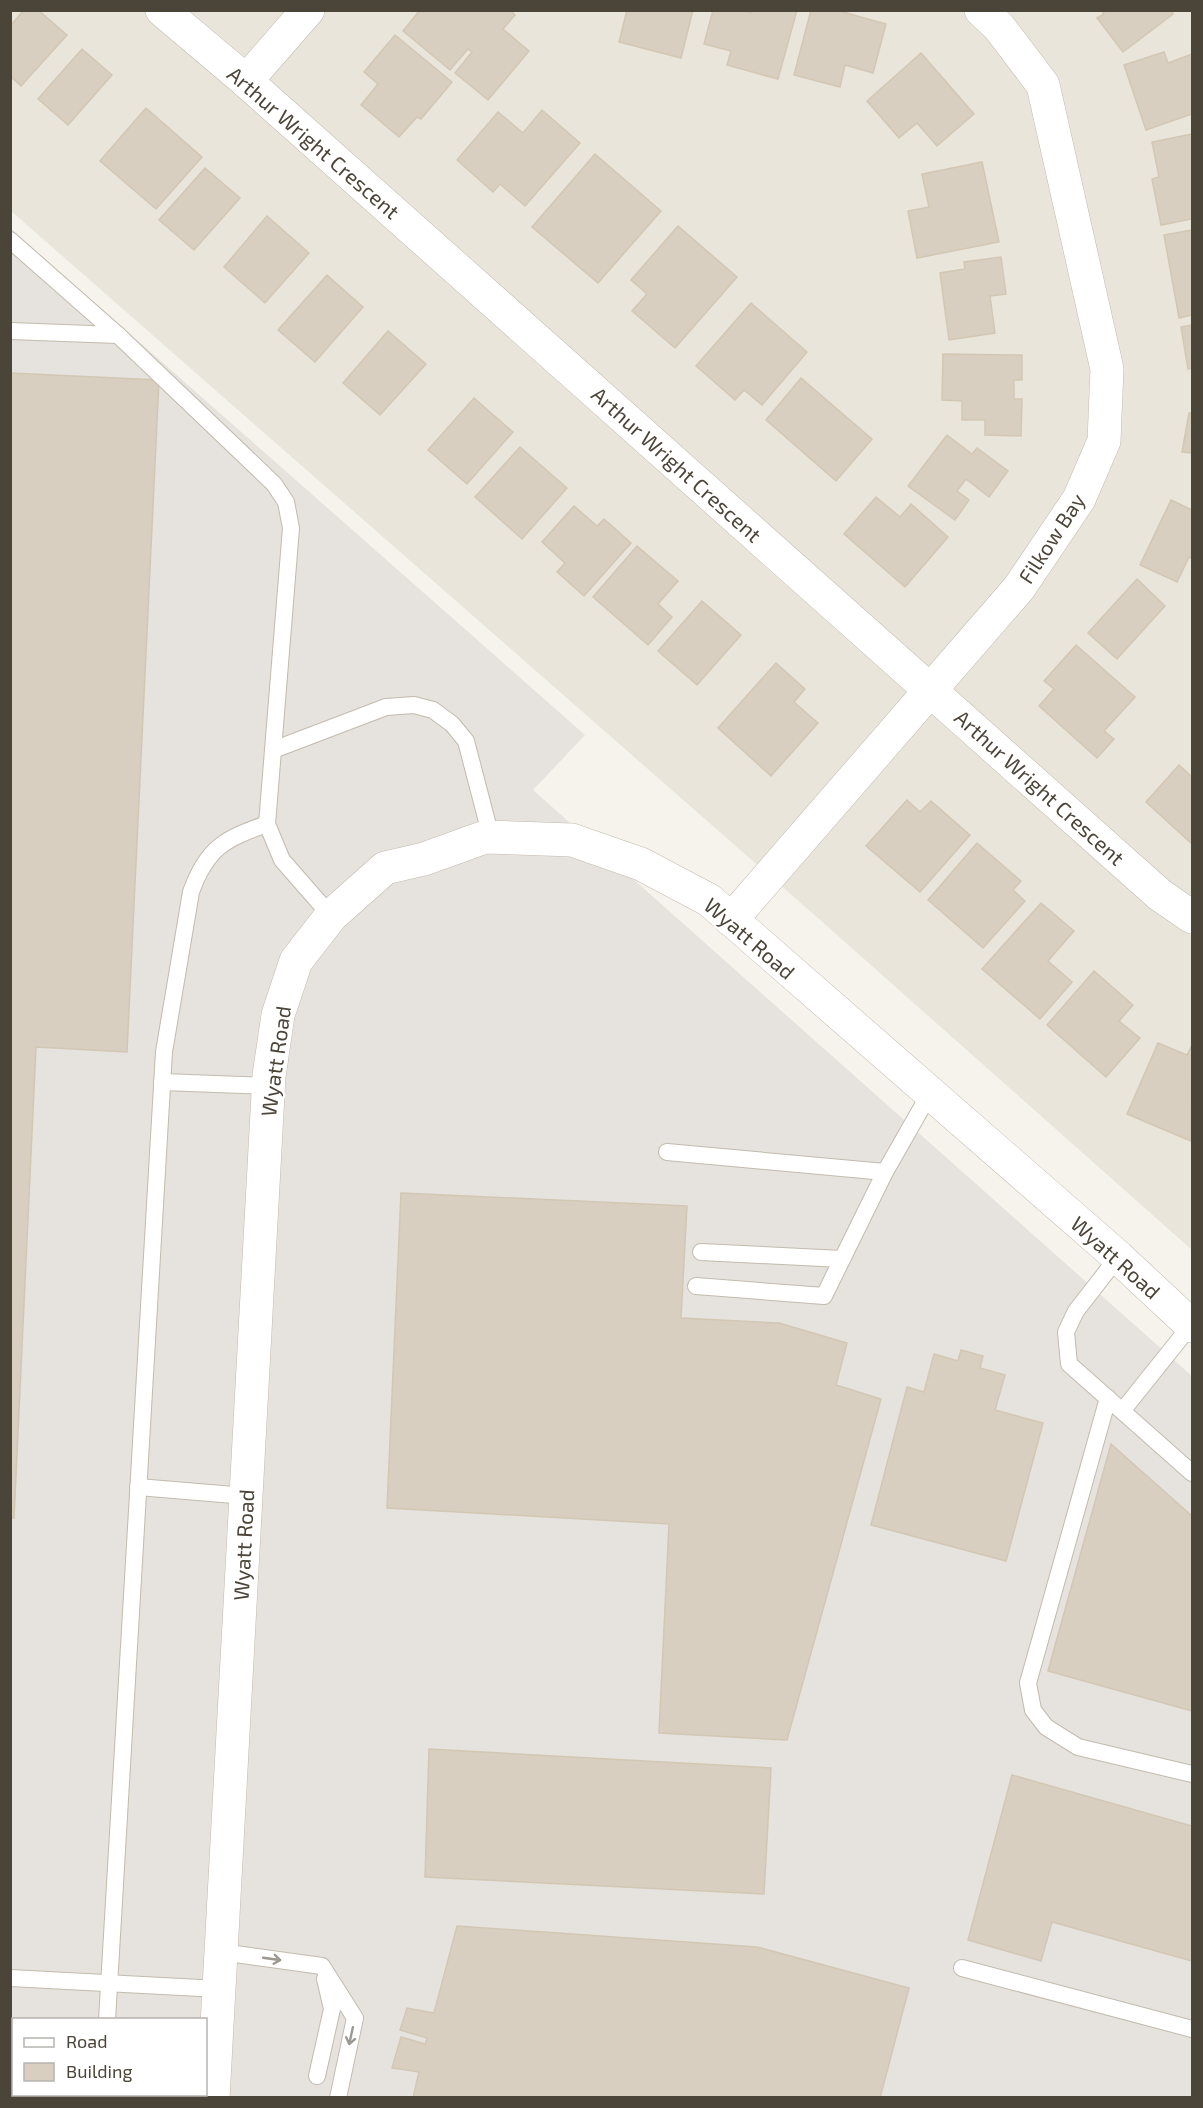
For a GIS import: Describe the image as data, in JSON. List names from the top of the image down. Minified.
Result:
{"streets":{"street":["Arthur Wright Crescent","Filkow Bay","Wyatt Road"]},"crossings":[["Arthur Wright Crescent","Filkow Bay"],["Filkow Bay","Wyatt Road"]],"legend":["Road","Building"]}
